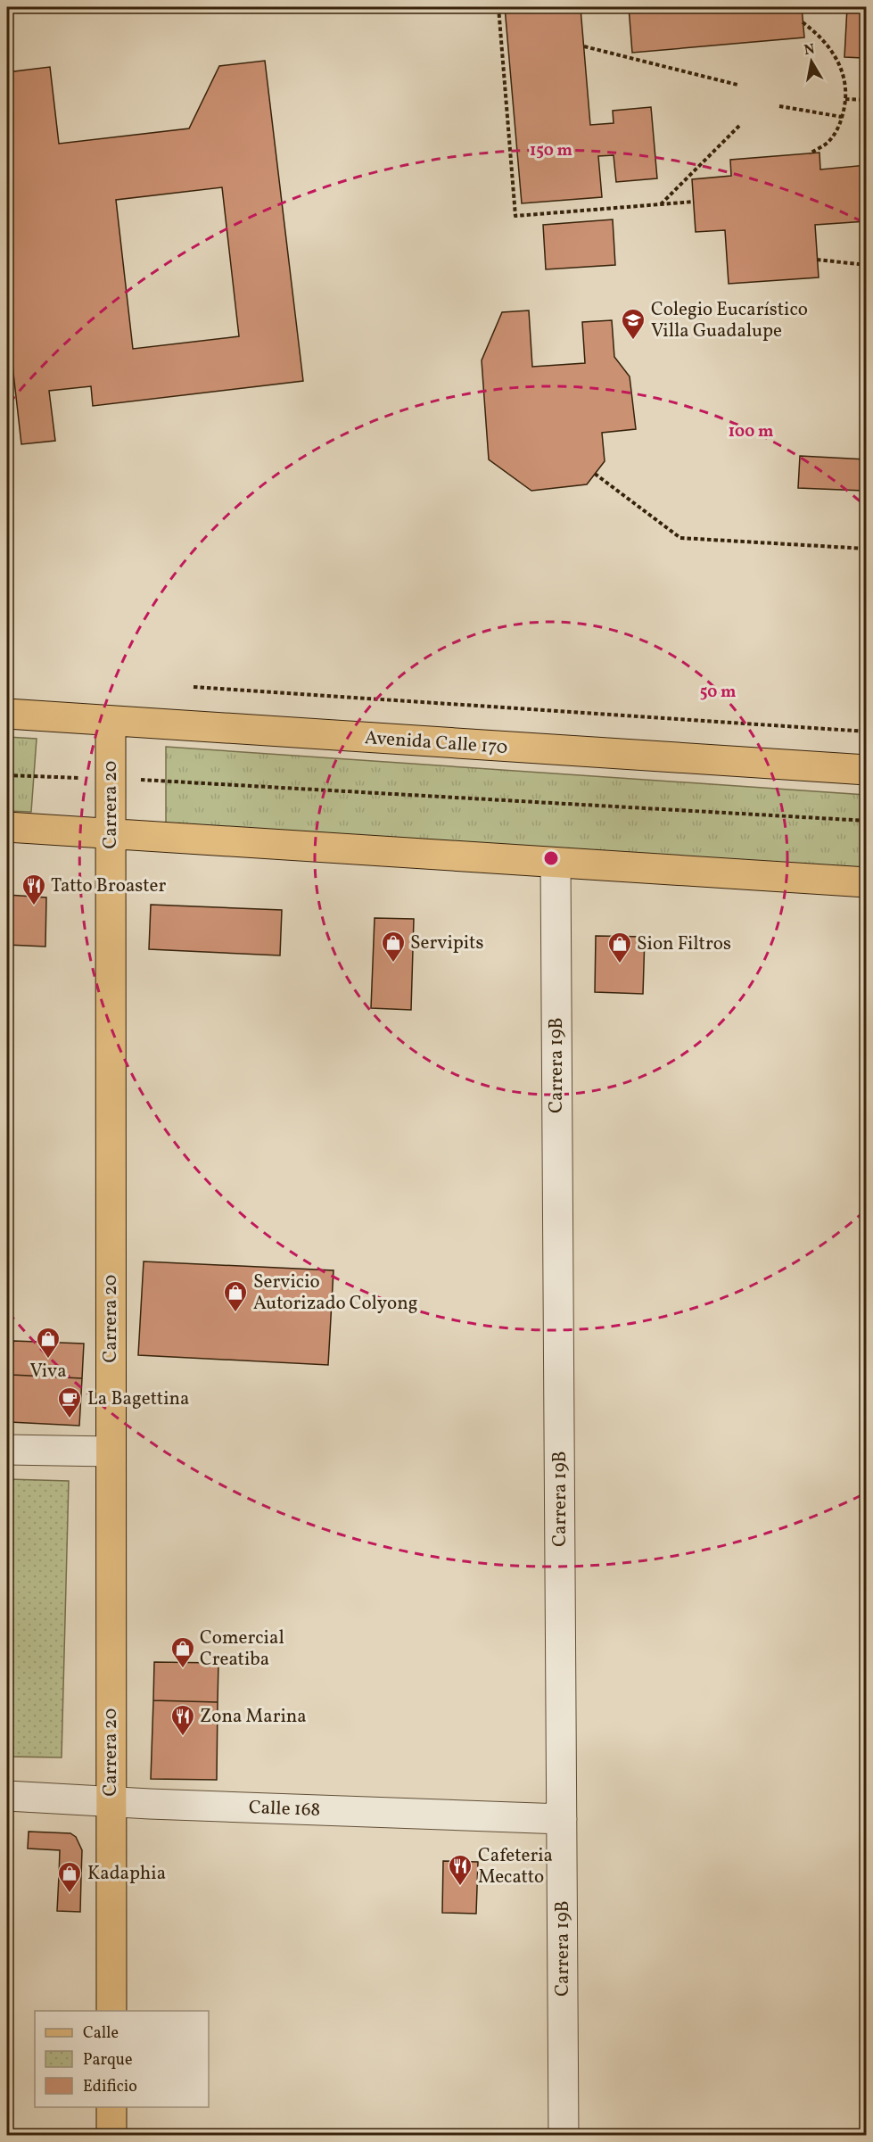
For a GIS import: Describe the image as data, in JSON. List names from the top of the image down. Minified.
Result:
{"streets":{"main road":["Avenida Calle 170","Carrera 20"],"street":["Carrera 19B","Calle 168"]},"crossings":[["Avenida Calle 170","Carrera 20"],["Carrera 20","Calle 168"],["Carrera 19B","Calle 168"]],"places":{"school or university":["Colegio Eucarístico Villa Guadalupe"],"restaurant":["Tatto Broaster","Zona Marina","Cafeteria Mecatto"],"shop":["Servipits","Sion Filtros","Servicio Autorizado Colyong","Viva","Comercial Creatiba","Kadaphia"],"cafe":["La Bagettina"]},"legend":["Calle","Parque","Edificio"],"north":"top","rings":["150 m","100 m","50 m"]}
